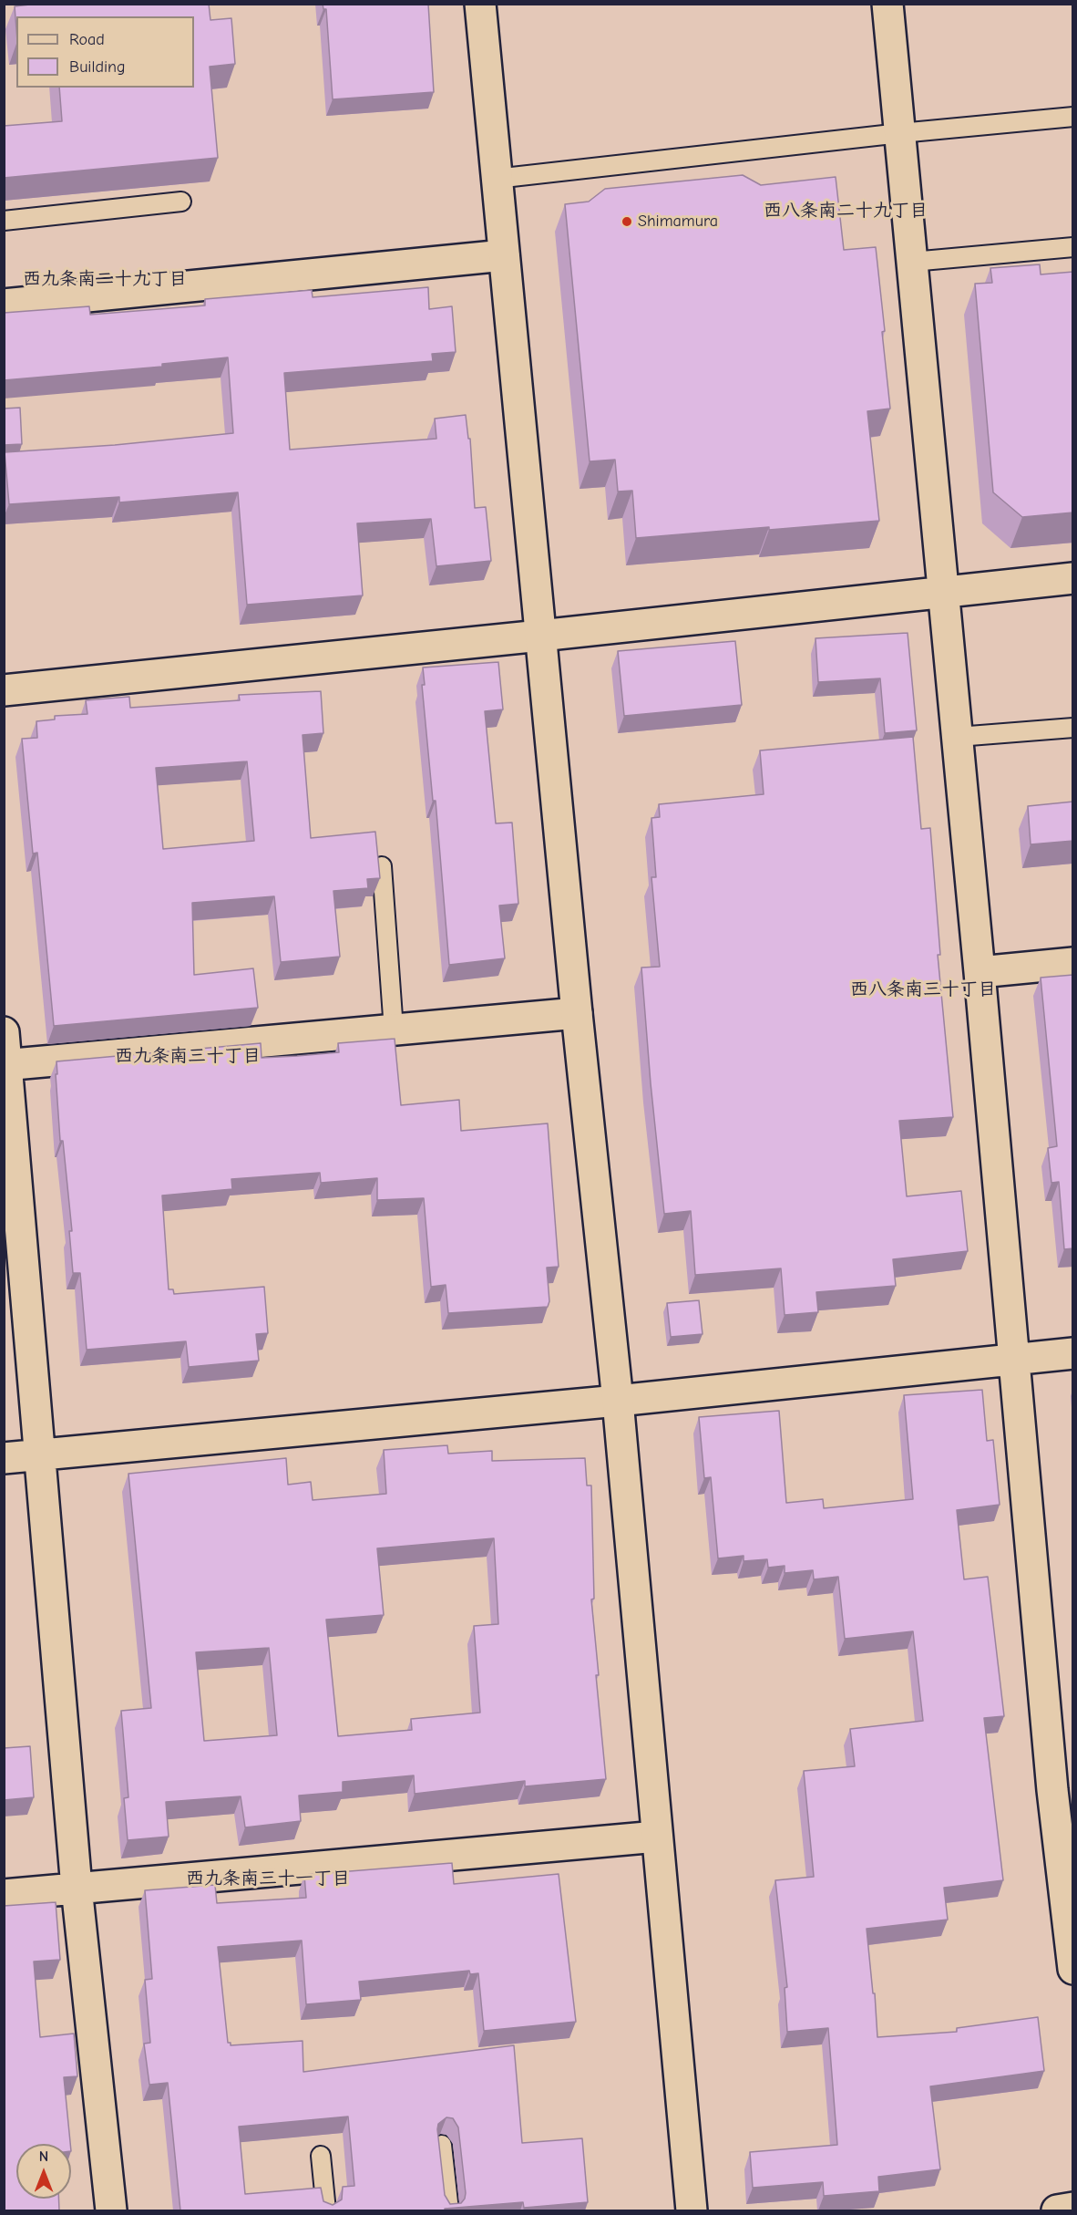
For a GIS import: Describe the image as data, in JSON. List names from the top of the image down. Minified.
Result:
{"districts":["西八条南二十九丁目","西九条南二十九丁目","西八条南三十丁目","西九条南三十丁目","西九条南三十一丁目"],"places":["Shimamura"],"legend":["Road","Building"],"north":"top"}
